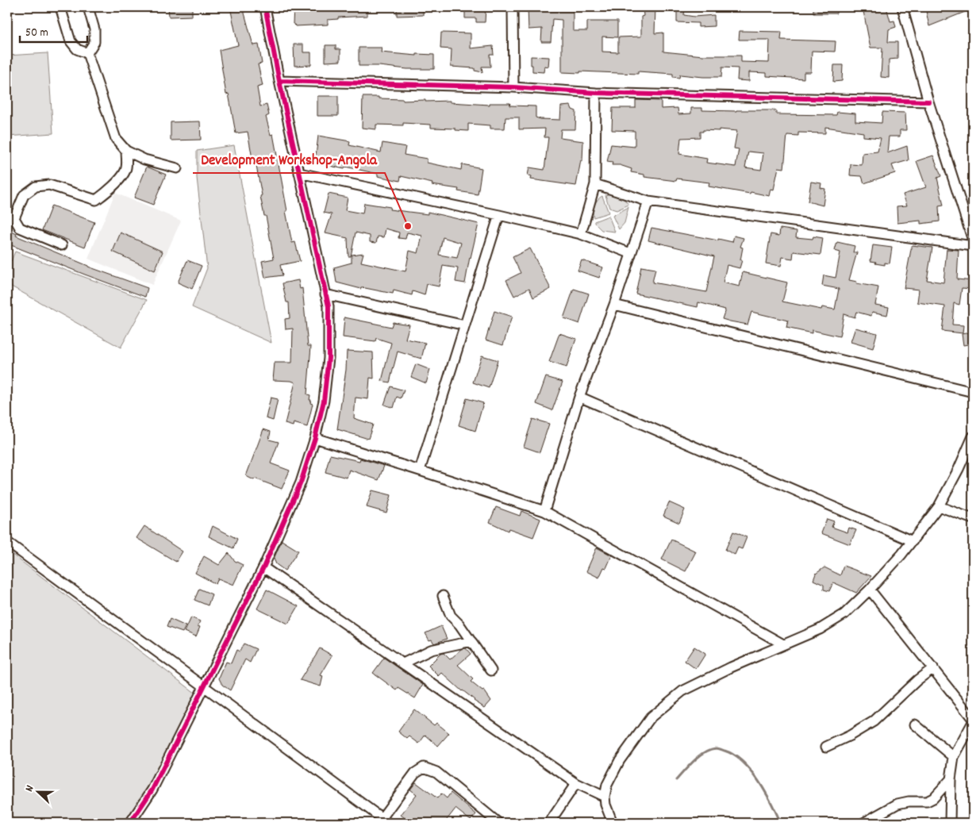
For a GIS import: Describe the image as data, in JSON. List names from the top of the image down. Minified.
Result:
{"places":["Development Workshop-Angola"],"scale_bar":"50 m","north":"left"}
